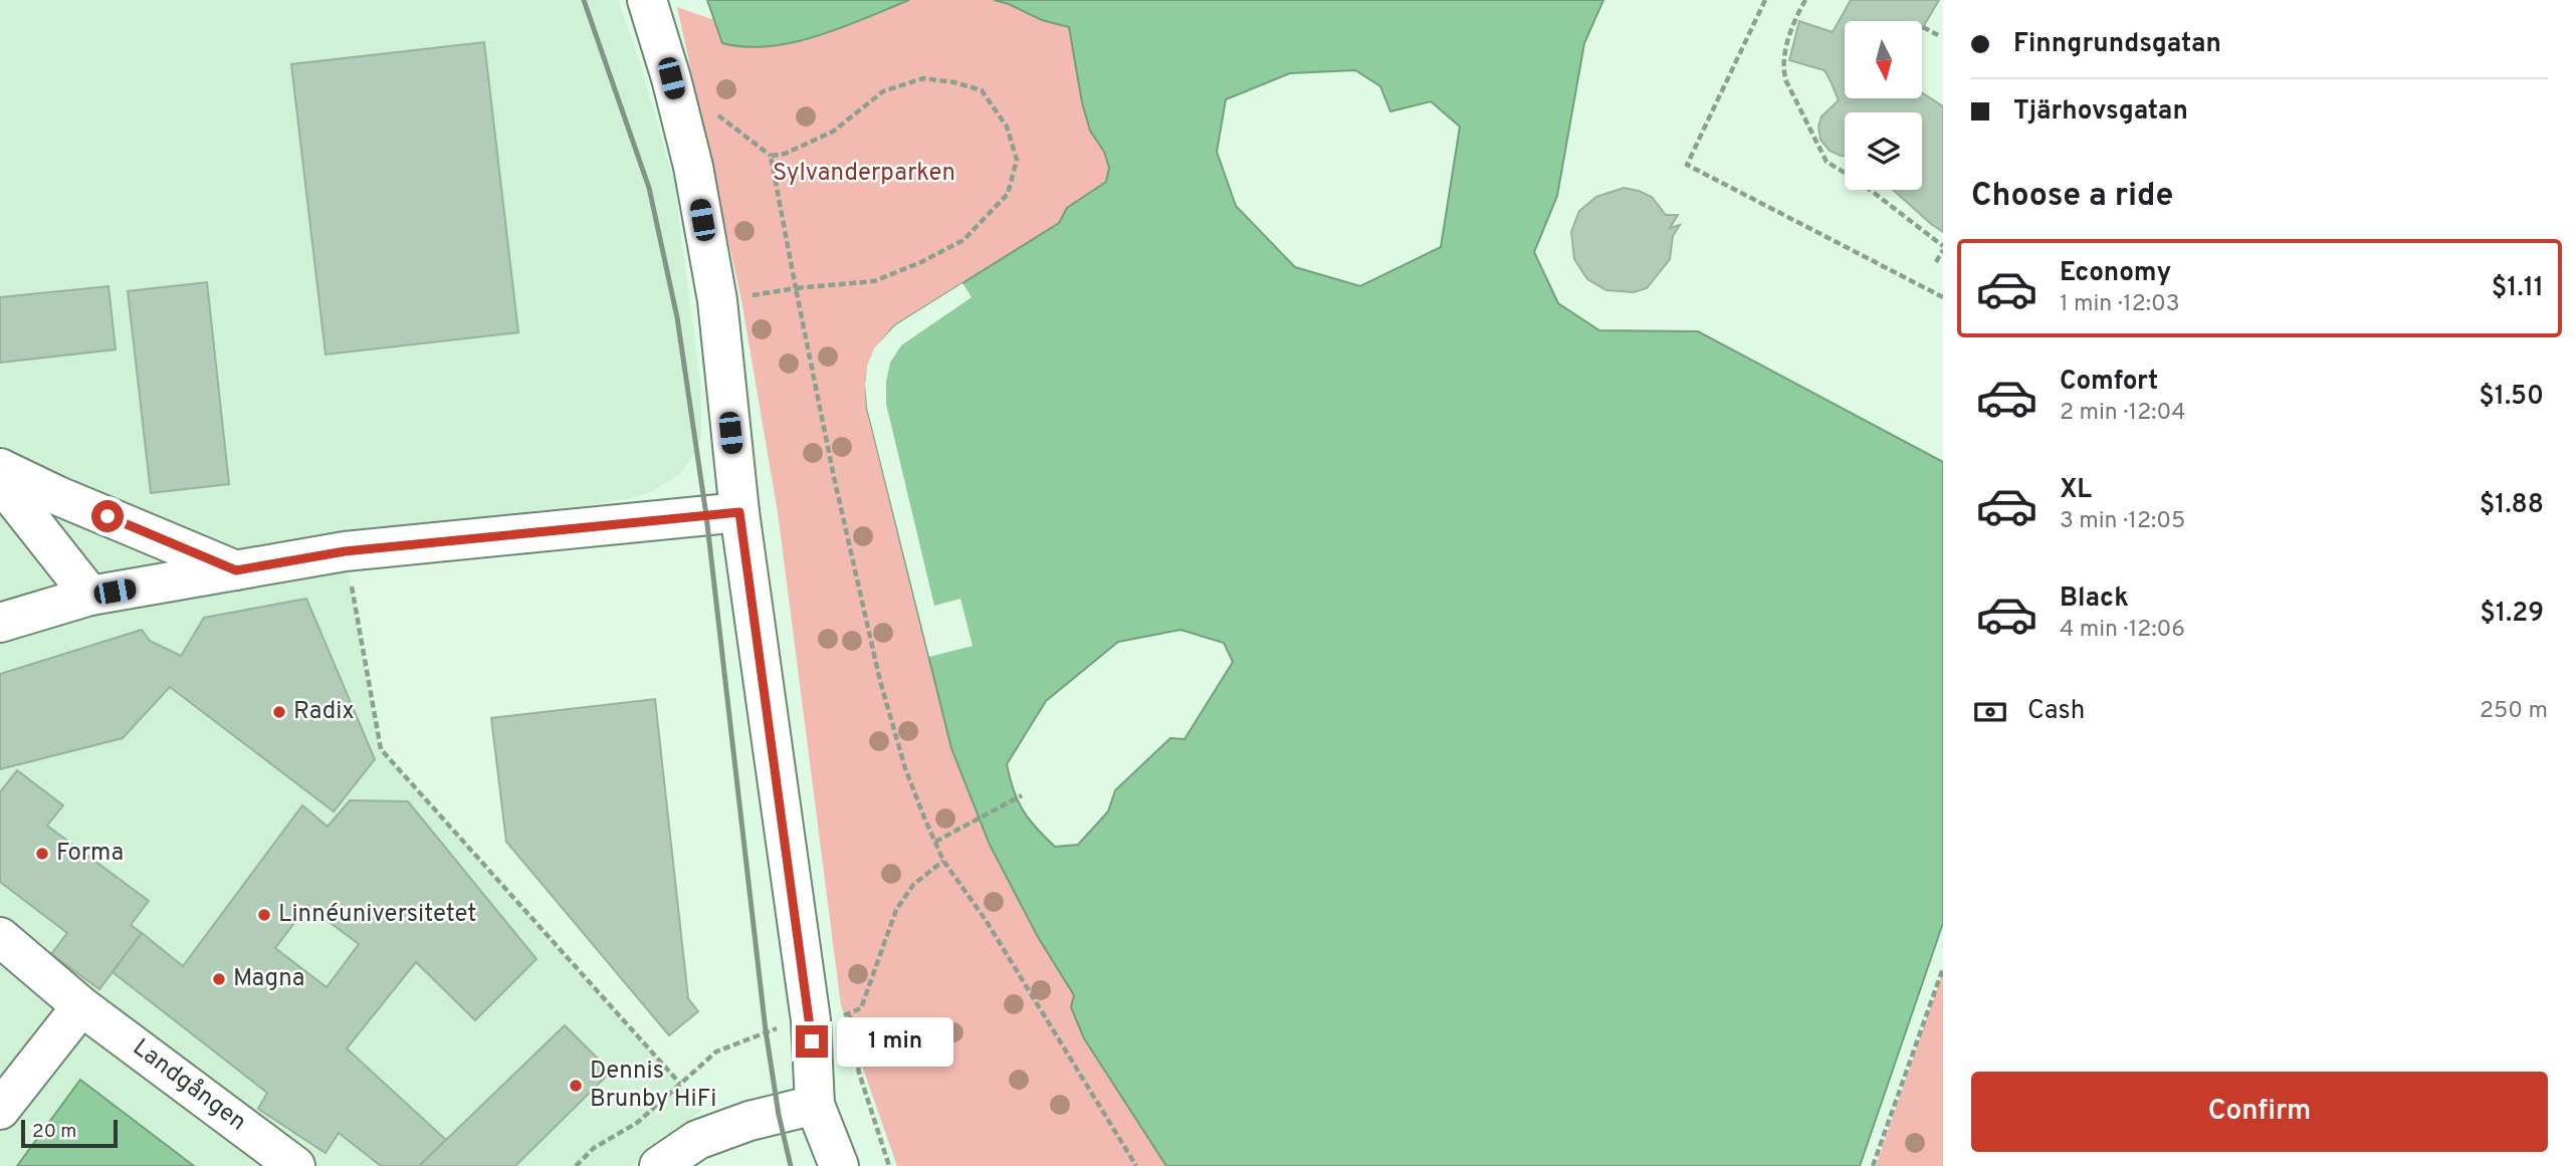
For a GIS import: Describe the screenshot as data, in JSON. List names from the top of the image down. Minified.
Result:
{"streets":{"street":["Landgången"]},"parks":["Sylvanderparken"],"places":["Radix","Forma","Linnéuniversitetet","Magna","Dennis Brunby HiFi"],"scale_bar":"20 m","north":"bottom","page":{"banner":["Finngrundsgatan","Tjärhovsgatan"],"heading":"Choose a ride","list":[{"name":"Economy","note":"1 min · 12:03","value":"$1.11"},{"name":"Comfort","note":"2 min · 12:04","value":"$1.50"},{"name":"XL","note":"3 min · 12:05","value":"$1.88"},{"name":"Black","note":"4 min · 12:06","value":"$1.29"}],"pay":["Cash","250 m"],"bubble":"1 min","buttons":"Confirm","scale":"20 m"}}
